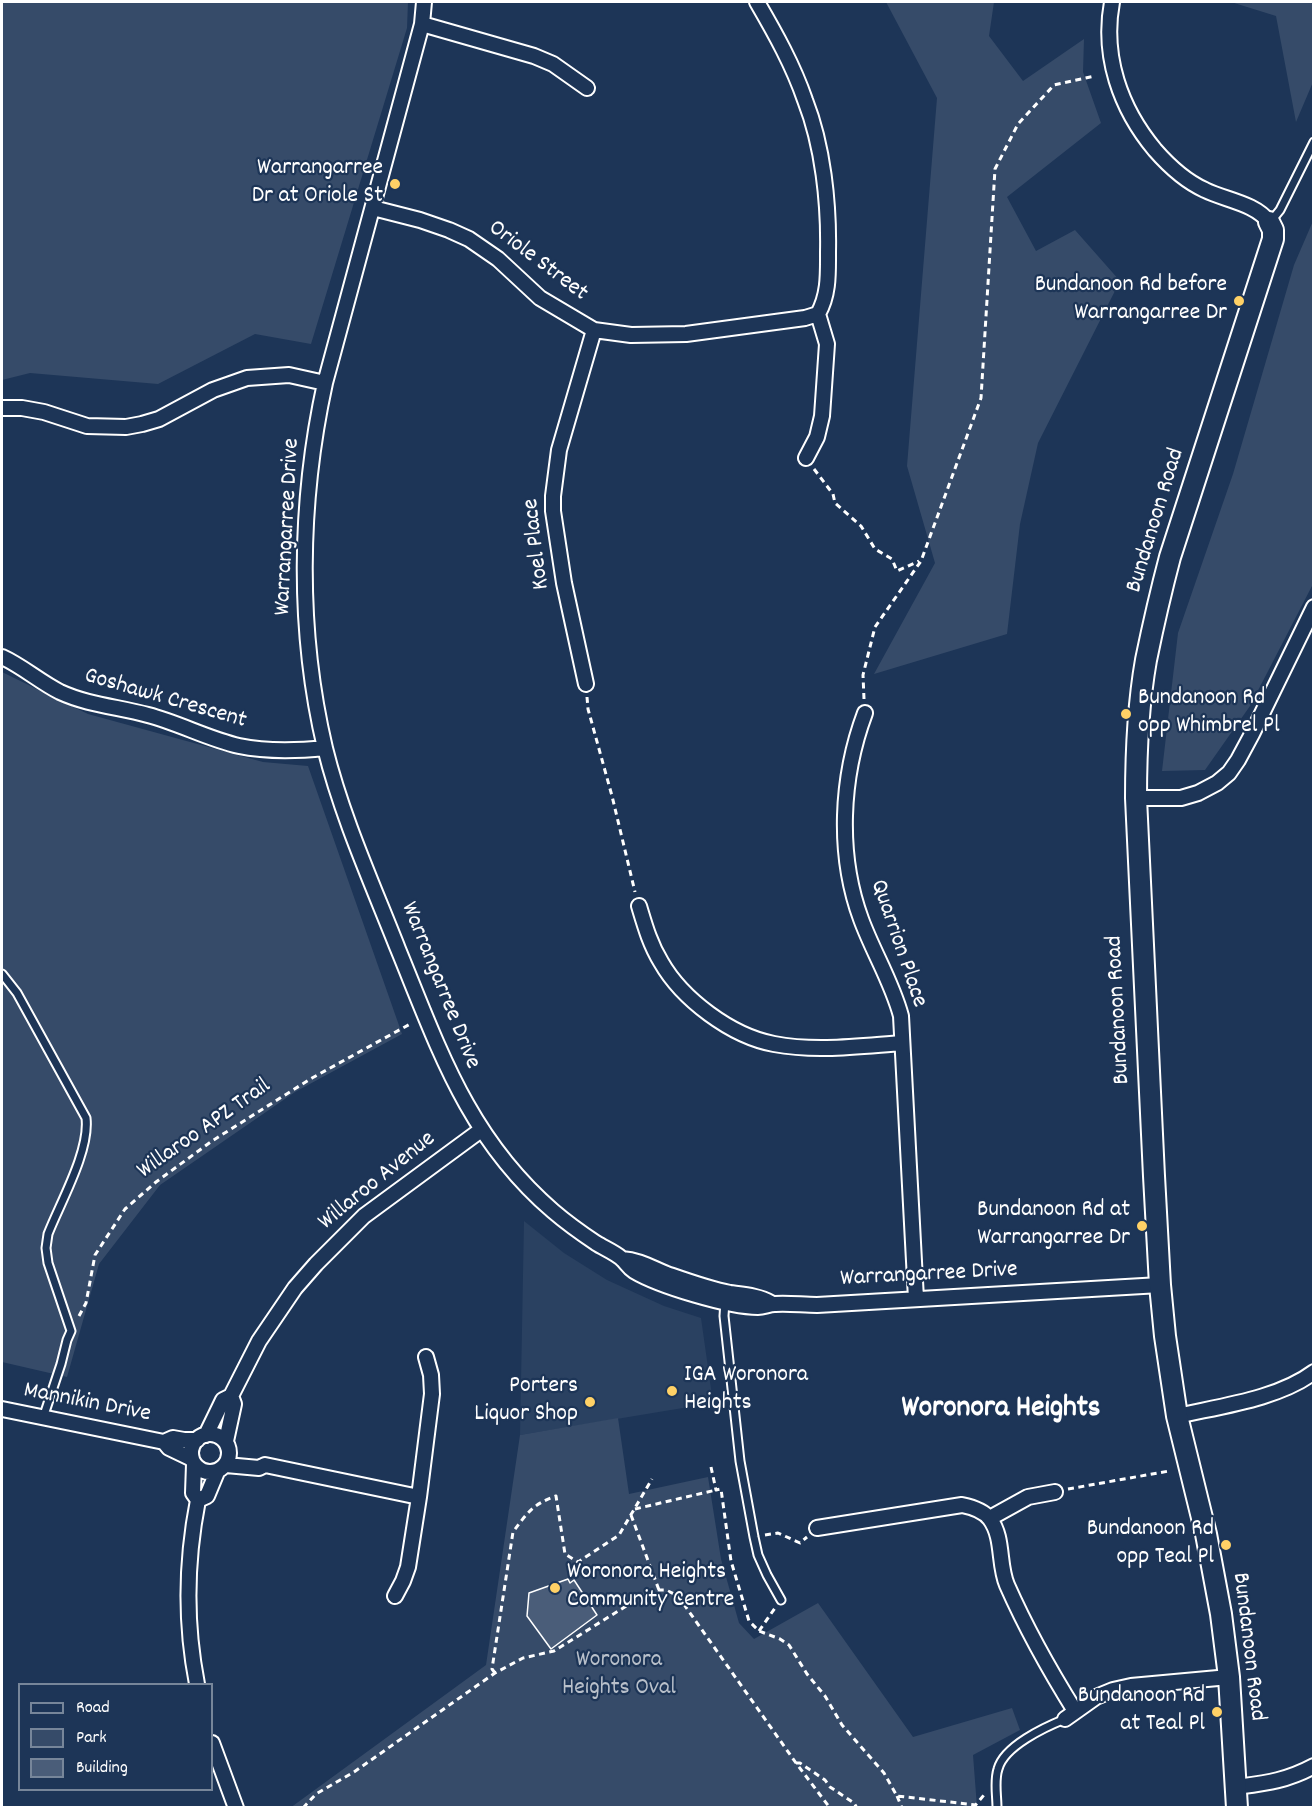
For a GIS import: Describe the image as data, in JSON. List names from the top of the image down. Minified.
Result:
{"streets":{"street":["Oriole Street","Bundanoon Road","Warrangarree Drive","Koel Place","Goshawk Crescent","Quarrion Place","Willaroo Avenue","Mannikin Drive"],"path":["Willaroo APZ Trail"]},"crossings":[["Oriole Street","Warrangarree Drive"],["Oriole Street","Koel Place"],["Bundanoon Road","Warrangarree Drive"],["Warrangarree Drive","Goshawk Crescent"],["Warrangarree Drive","Quarrion Place"],["Warrangarree Drive","Willaroo APZ Trail"],["Warrangarree Drive","Willaroo Avenue"],["Willaroo Avenue","Mannikin Drive"]],"districts":["Woronora Heights"],"parks":["Woronora Heights Oval"],"places":["Warrangarree Dr at Oriole St","Bundanoon Rd before Warrangarree Dr","Bundanoon Rd opp Whimbrel Pl","Bundanoon Rd at Warrangarree Dr","IGA Woronora Heights","Porters Liquor Shop","Bundanoon Rd opp Teal Pl","Woronora Heights Community Centre","Bundanoon Rd at Teal Pl"],"legend":["Road","Park","Building"]}
